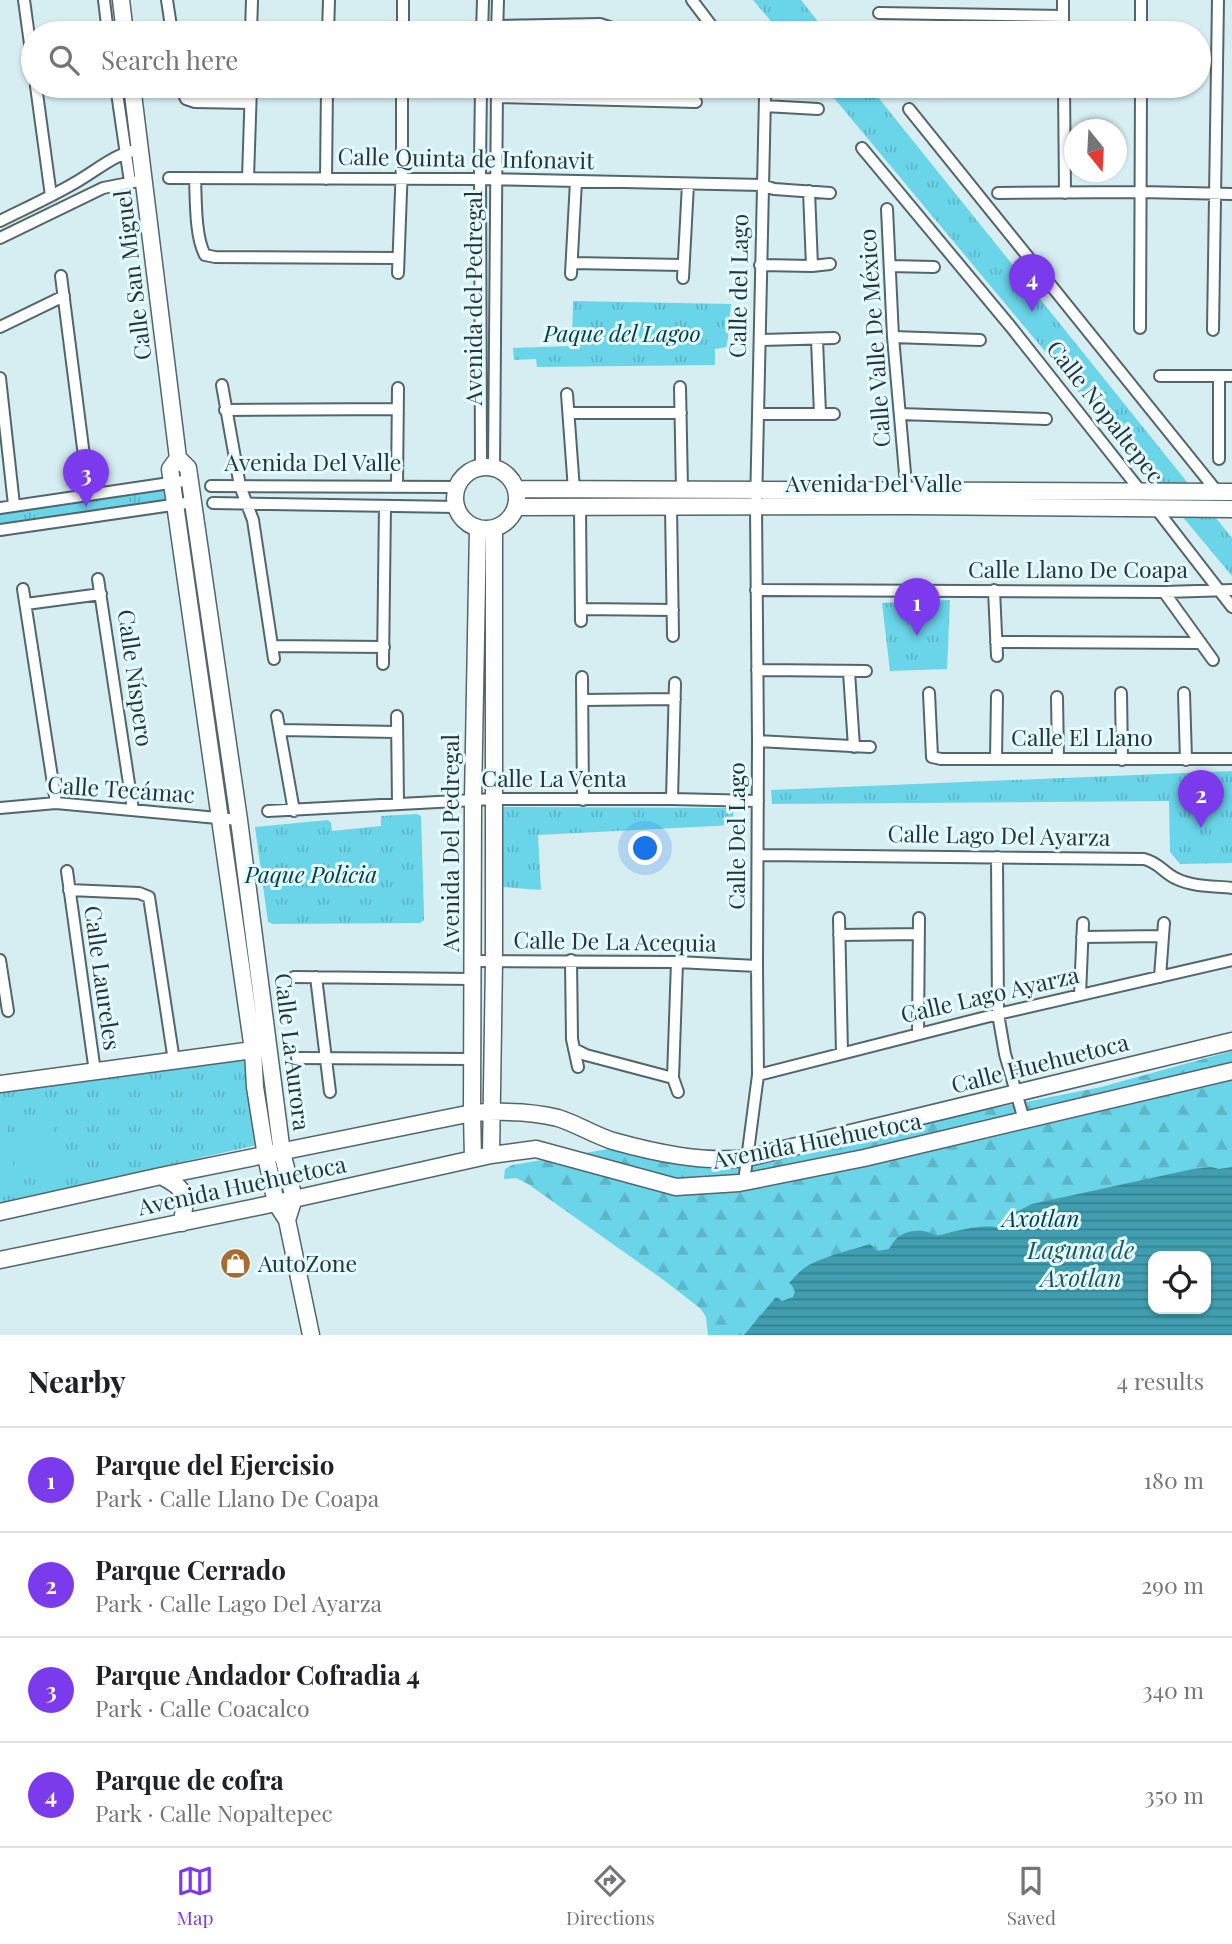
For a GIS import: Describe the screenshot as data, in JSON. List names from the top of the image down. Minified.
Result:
{"streets":{"street":["Calle Quinta de Infonavit","Calle San Miguel","Calle del Lago","Avenida del Pedregal","Calle Valle De México","Calle Nopaltepec","Avenida Del Valle","Calle Llano De Coapa","Calle Níspero","Calle El Llano","Calle La Venta","Calle Tecámac","Calle Del Lago","Calle Lago Del Ayarza","Avenida Del Pedregal","Calle De La Acequia","Calle Laureles","Calle Lago Ayarza","Calle La Aurora","Calle Huehuetoca","Avenida Huehuetoca"]},"crossings":[["Calle Quinta de Infonavit","Calle del Lago"],["Calle Quinta de Infonavit","Avenida del Pedregal"],["Calle San Miguel","Calle La Aurora"],["Calle del Lago","Avenida Del Valle"],["Calle del Lago","Calle Del Lago"],["Avenida del Pedregal","Avenida Del Valle"],["Avenida del Pedregal","Avenida Del Pedregal"],["Calle Valle De México","Avenida Del Valle"],["Calle Nopaltepec","Avenida Del Valle"],["Calle Nopaltepec","Calle Llano De Coapa"],["Avenida Del Valle","Calle Del Lago"],["Avenida Del Valle","Avenida Del Pedregal"],["Calle Llano De Coapa","Calle Del Lago"],["Calle Níspero","Calle Tecámac"],["Calle La Venta","Calle Del Lago"],["Calle La Venta","Avenida Del Pedregal"],["Calle Tecámac","Calle La Aurora"],["Calle Del Lago","Calle Lago Del Ayarza"],["Calle Del Lago","Calle De La Acequia"],["Calle Del Lago","Calle Lago Ayarza"],["Calle Del Lago","Calle Huehuetoca"],["Calle Del Lago","Avenida Huehuetoca"],["Avenida Del Pedregal","Calle De La Acequia"],["Avenida Del Pedregal","Avenida Huehuetoca"],["Calle La Aurora","Avenida Huehuetoca"],["Calle Huehuetoca","Avenida Huehuetoca"]],"water":["Laguna de Axotlan"],"parks":["Paque del Lagoo","Paque Policia","Axotlan"],"places":{"shop":["AutoZone"]},"north":"bottom","page":{"search":"Search here","pins":["4","3","1","2"],"heading":["Nearby","4 results"],"list":[{"mark":"1","name":"Parque del Ejercisio","note":"Park · Calle Llano De Coapa","value":"180 m"},{"mark":"2","name":"Parque Cerrado","note":"Park · Calle Lago Del Ayarza","value":"290 m"},{"mark":"3","name":"Parque Andador Cofradia 4","note":"Park · Calle Coacalco","value":"340 m"},{"mark":"4","name":"Parque de cofra","note":"Park · Calle Nopaltepec","value":"350 m"}],"nav":["Map","Directions","Saved"]}}
